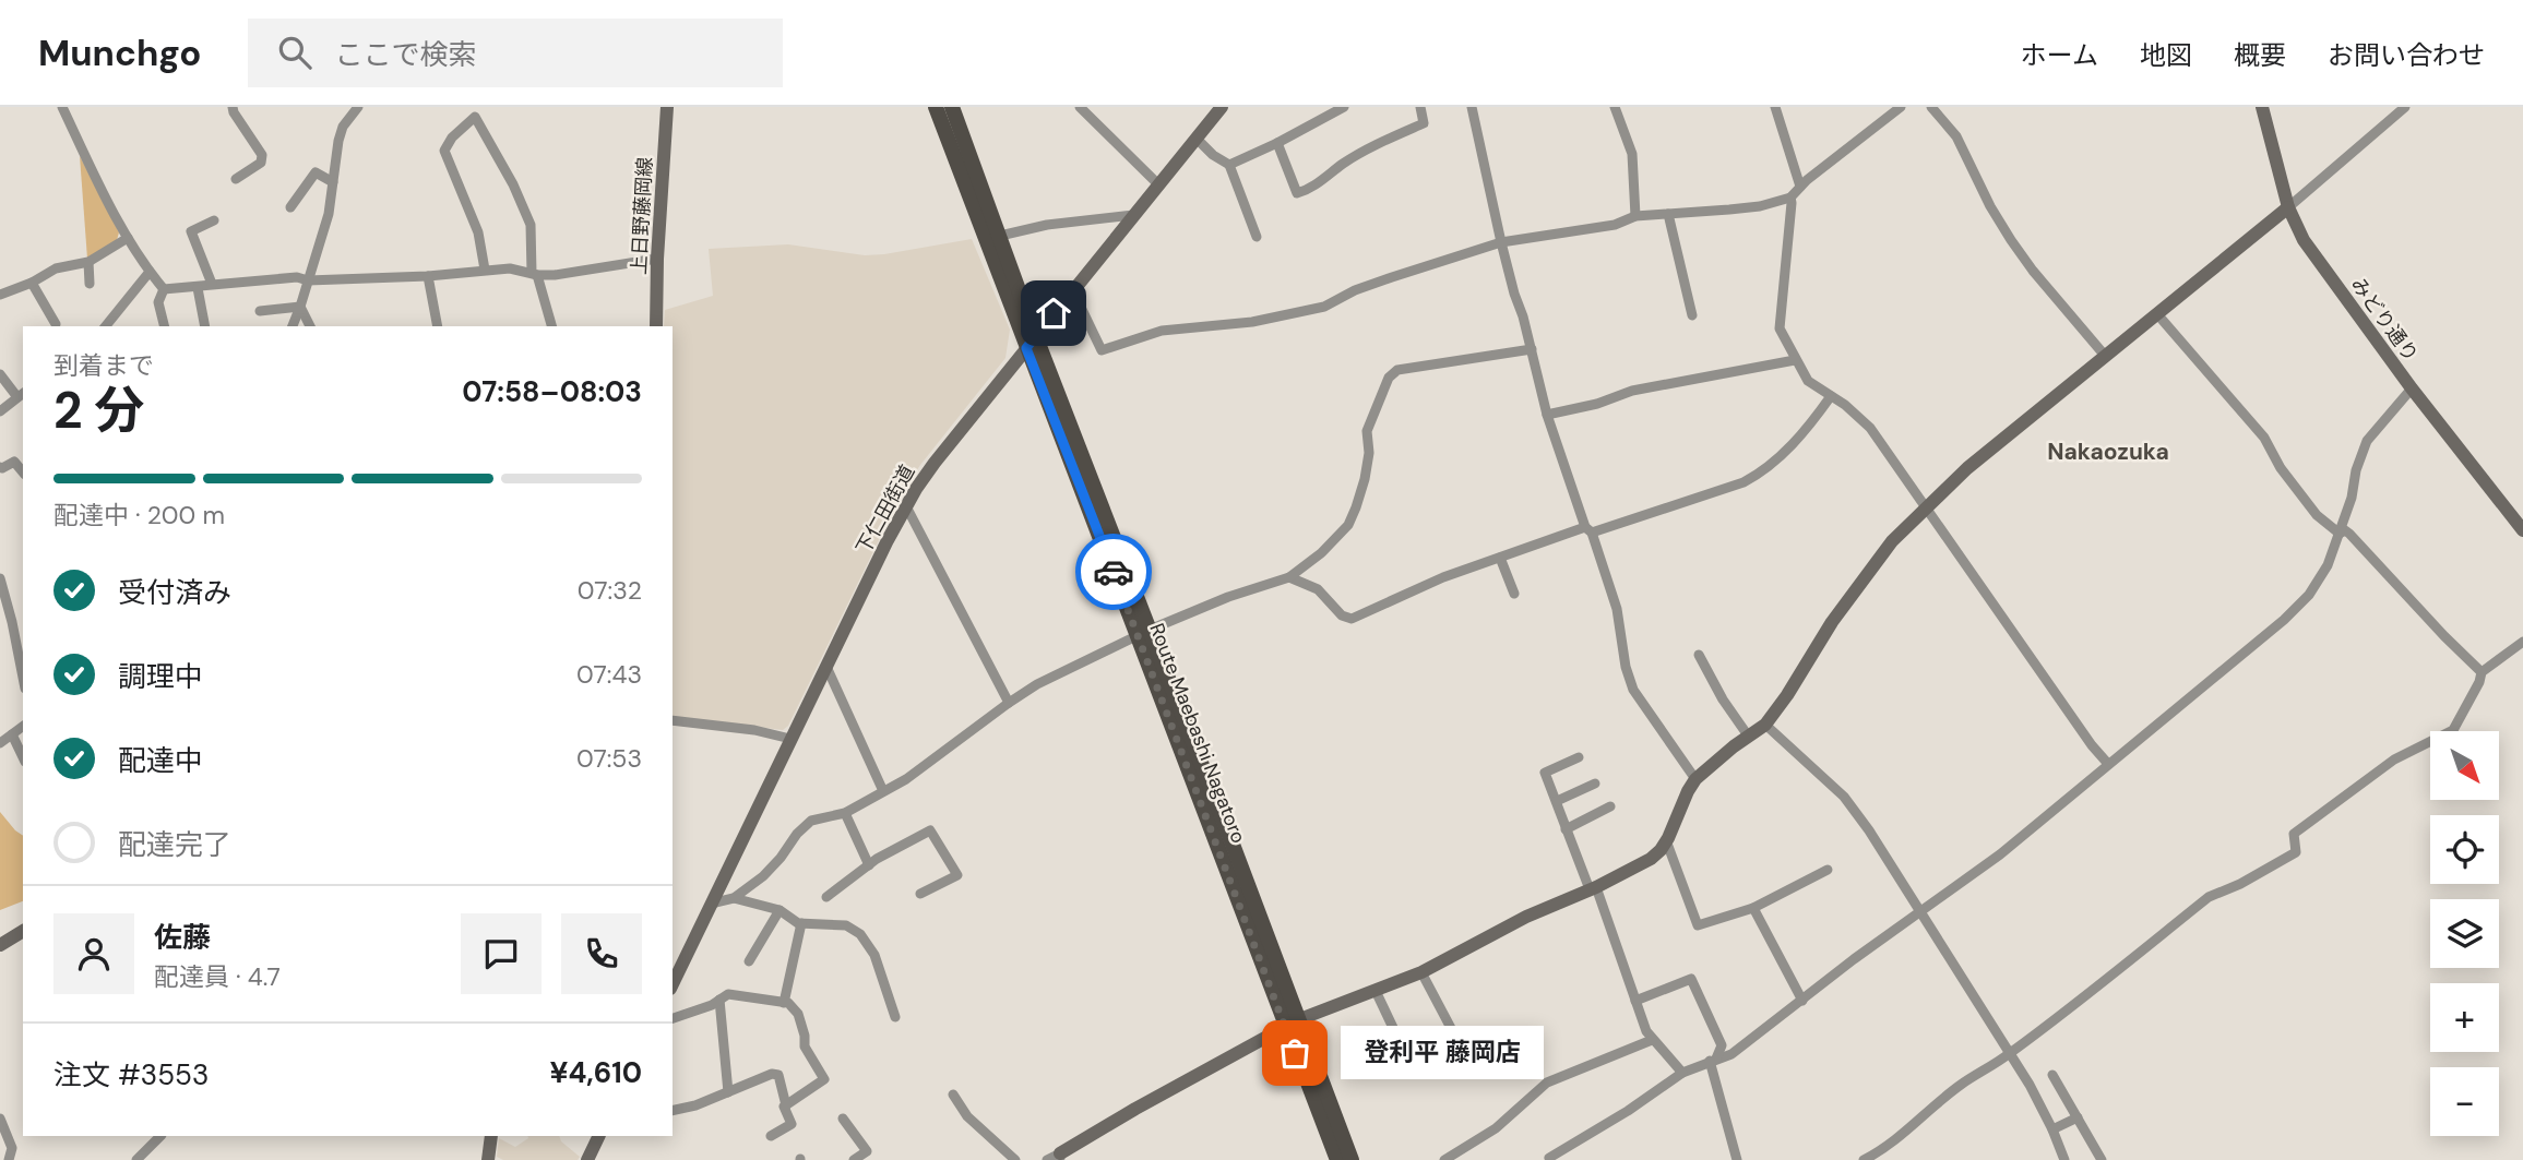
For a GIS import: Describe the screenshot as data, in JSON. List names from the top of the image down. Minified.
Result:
{"streets":{"main road":["Route Maebashi Nagatoro"],"street":["上日野藤岡線","みどり通り","下仁田街道"]},"crossings":[["下仁田街道","Route Maebashi Nagatoro"]],"districts":["Nakaozuka"],"places":["登利平 藤岡店"],"north":"bottom right","page":{"header":"Munchgo","search":"ここで検索","nav":["ホーム","地図","概要","お問い合わせ"],"heading":["2 分","到着まで","07:58–08:03"],"panel":["佐藤","配達員 · 4.7","注文 #3553","¥4,610"],"bar":"配達中 · 200 m","list":[["受付済み","07:32"],["調理中","07:43"],["配達中","07:53"],"配達完了"],"map_buttons":["+","−"],"bubble":"登利平 藤岡店"}}
